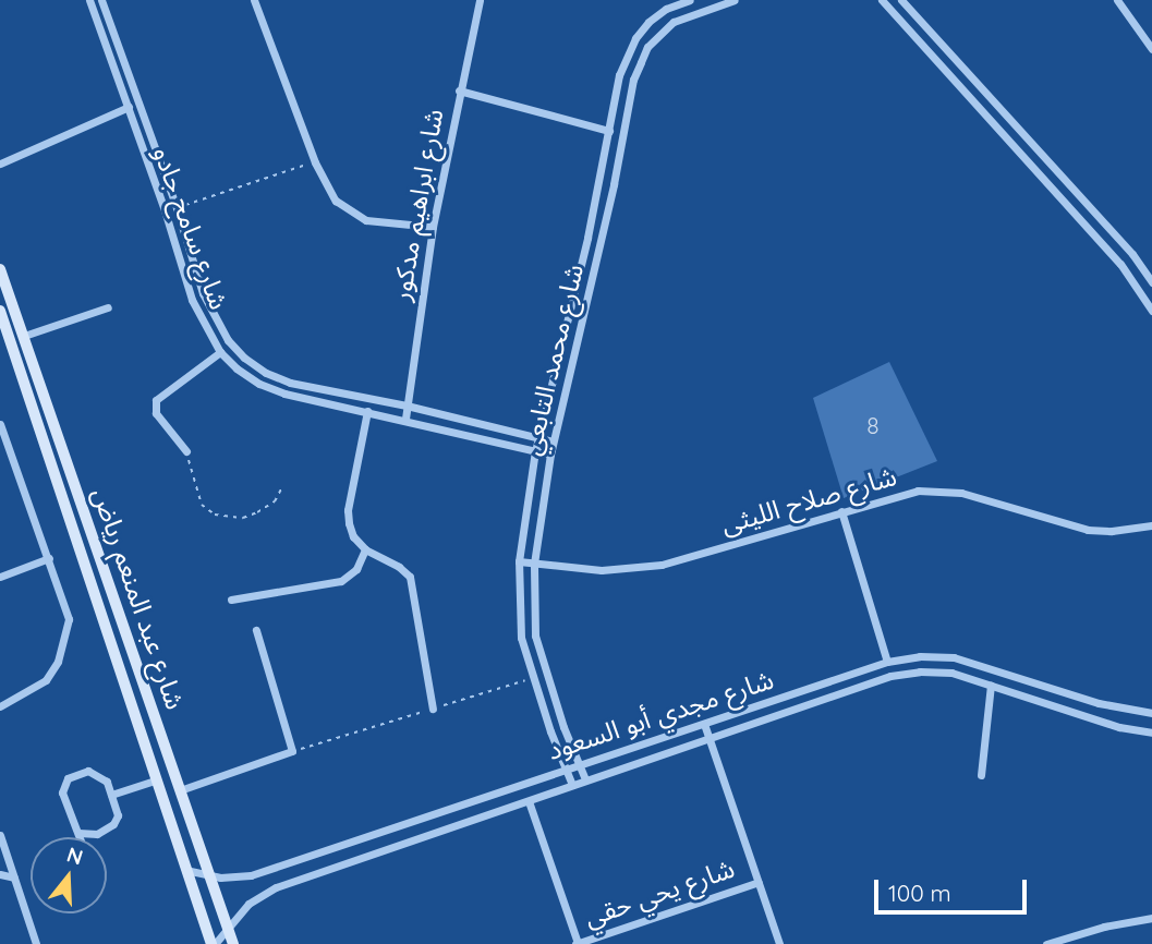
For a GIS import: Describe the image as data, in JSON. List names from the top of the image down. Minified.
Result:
{"streets":{"street":["شارع ابراهيم مدكور","شارع سامح جادو","شارع محمد التابعي","شارع صلاح الليثى","شارع عبد المنعم رياض","شارع مجدي أبو السعود","شارع يحي حقي"]},"crossings":[["شارع ابراهيم مدكور","شارع سامح جادو"],["شارع سامح جادو","شارع محمد التابعي"],["شارع محمد التابعي","شارع صلاح الليثى"],["شارع محمد التابعي","شارع مجدي أبو السعود"],["شارع عبد المنعم رياض","شارع مجدي أبو السعود"]],"house_numbers":["8"],"scale_bar":"100 m","north":"top"}
